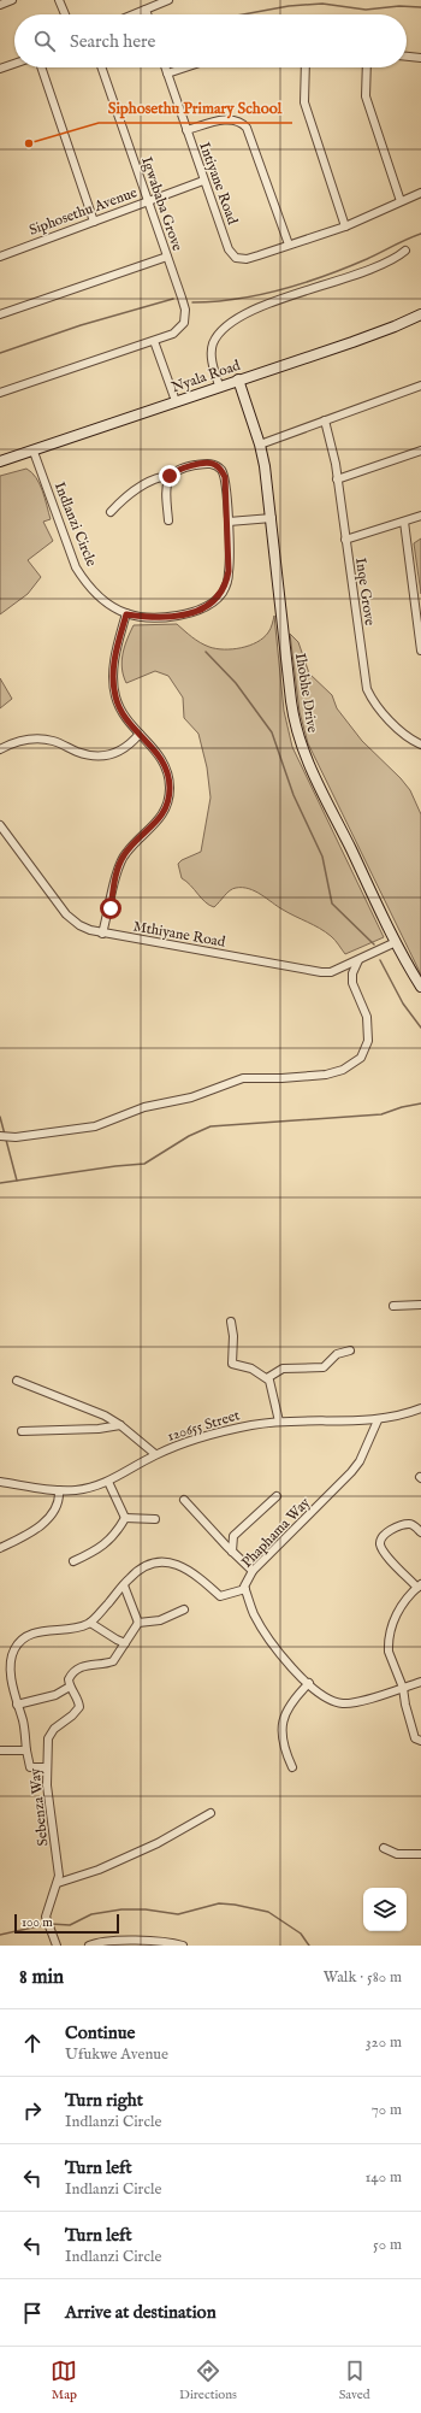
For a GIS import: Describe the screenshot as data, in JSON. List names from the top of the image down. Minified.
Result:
{"streets":{"street":["Intiyane Road","Igwababa Grove","Siphosethu Avenue","Nyala Road","Indlanzi Circle","Inqe Grove","Ihobhe Drive","Mthiyane Road","120655 Street","Phaphama Way","Sebenza Way"]},"crossings":[["Intiyane Road","Siphosethu Avenue"],["Igwababa Grove","Siphosethu Avenue"],["Nyala Road","Indlanzi Circle"],["Nyala Road","Ihobhe Drive"],["Ihobhe Drive","Mthiyane Road"],["120655 Street","Phaphama Way"]],"places":["Siphosethu Primary School"],"scale_bar":"100 m","page":{"search":"Search here","scale":"100 m","heading":["8 min","Walk · 580 m"],"list":[["Continue","Ufukwe Avenue","320 m"],["Turn right","Indlanzi Circle","70 m"],["Turn left","Indlanzi Circle","140 m"],["Turn left","Indlanzi Circle","50 m"],"Arrive at destination"],"nav":["Map","Directions","Saved"]}}
